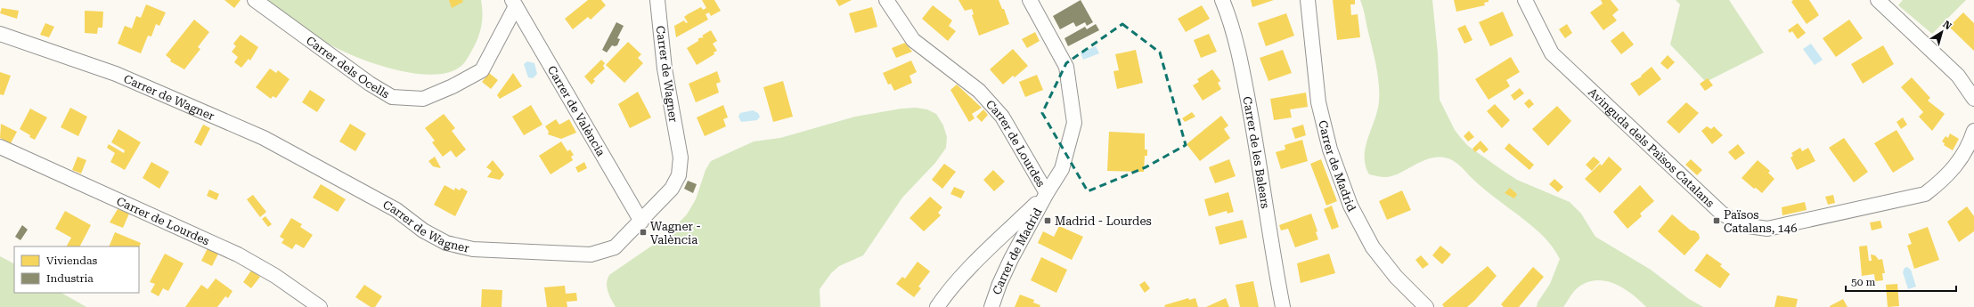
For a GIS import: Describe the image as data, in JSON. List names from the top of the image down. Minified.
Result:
{"streets":{"street":["Carrer dels Ocells","Carrer de Wagner","Carrer de València","Carrer de Lourdes","Avinguda dels Països Catalans","Carrer de les Balears","Carrer de Madrid"]},"crossings":[["Carrer dels Ocells","Carrer de València"],["Carrer de Wagner","Carrer de València"],["Carrer de Lourdes","Carrer de Madrid"]],"places":{"transit":["Madrid - Lourdes","Països Catalans, 146","Wagner - València"]},"legend":["Viviendas","Industria"],"scale_bar":"50 m","north":"top right"}
